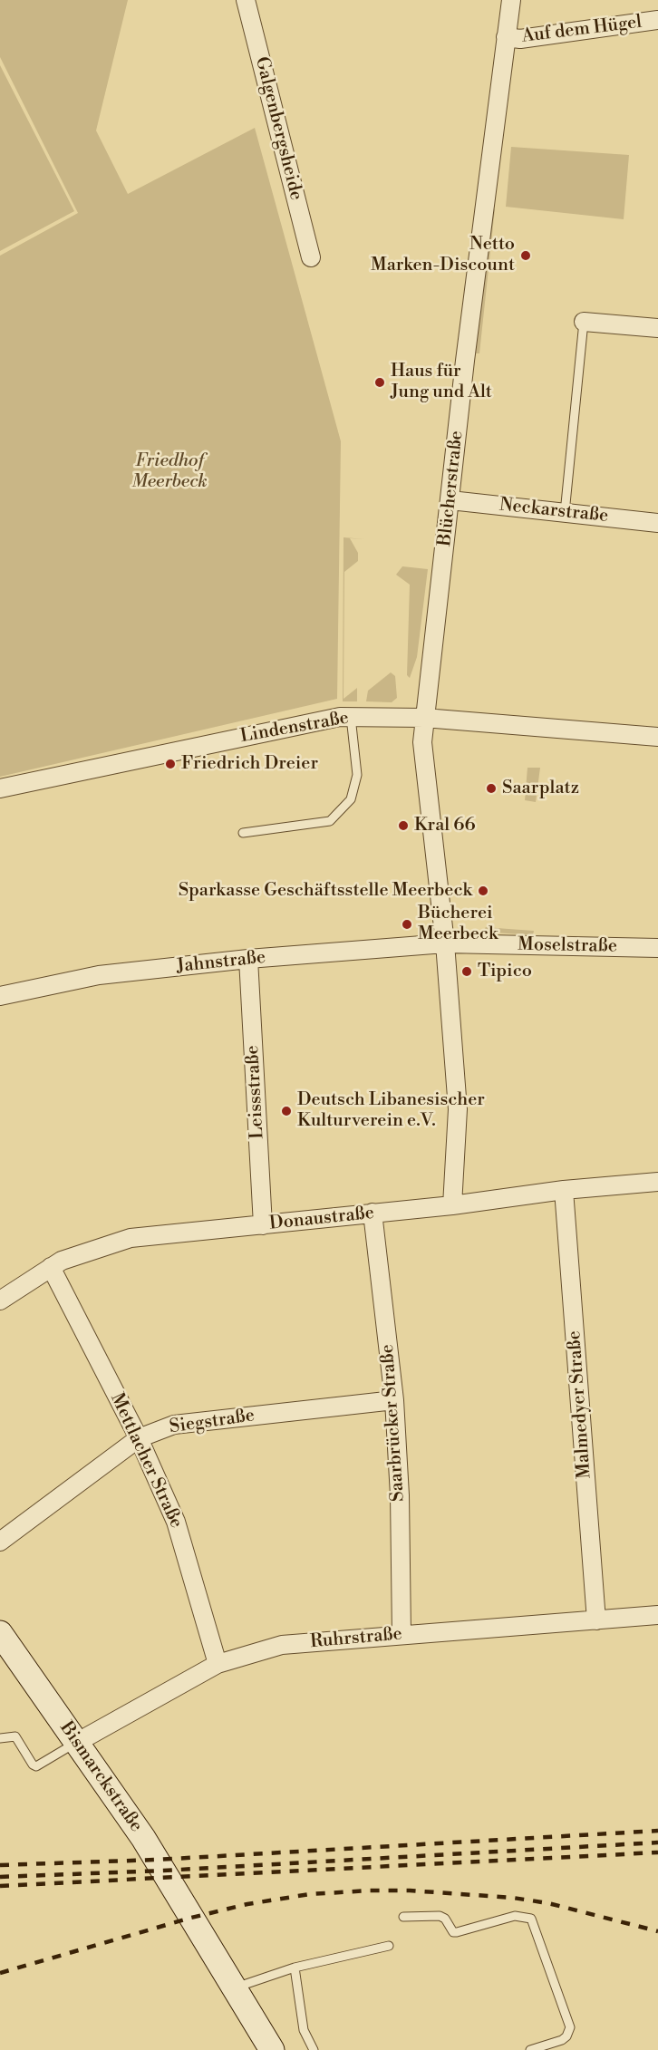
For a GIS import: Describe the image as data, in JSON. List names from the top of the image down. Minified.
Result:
{"streets":{"main road":["Bismarckstraße"],"street":["Auf dem Hügel","Galgenbergsheide","Blücherstraße","Neckarstraße","Lindenstraße","Moselstraße","Jahnstraße","Leissstraße","Donaustraße","Malmedyer Straße","Siegstraße","Saarbrücker Straße","Mettlacher Straße","Ruhrstraße"]},"crossings":[["Auf dem Hügel","Blücherstraße"],["Blücherstraße","Neckarstraße"],["Blücherstraße","Lindenstraße"],["Blücherstraße","Moselstraße"],["Blücherstraße","Jahnstraße"],["Blücherstraße","Donaustraße"],["Moselstraße","Jahnstraße"],["Jahnstraße","Leissstraße"],["Leissstraße","Donaustraße"],["Donaustraße","Malmedyer Straße"],["Donaustraße","Saarbrücker Straße"],["Donaustraße","Mettlacher Straße"],["Malmedyer Straße","Ruhrstraße"],["Siegstraße","Saarbrücker Straße"],["Siegstraße","Mettlacher Straße"],["Saarbrücker Straße","Ruhrstraße"],["Mettlacher Straße","Ruhrstraße"],["Ruhrstraße","Bismarckstraße"]],"parks":["Friedhof Meerbeck"],"places":["Netto Marken-Discount","Haus für Jung und Alt","Friedrich Dreier","Saarplatz","Kral 66","Sparkasse Geschäftsstelle Meerbeck","Bücherei Meerbeck","Tipico","Deutsch Libanesischer Kulturverein e.V."]}
